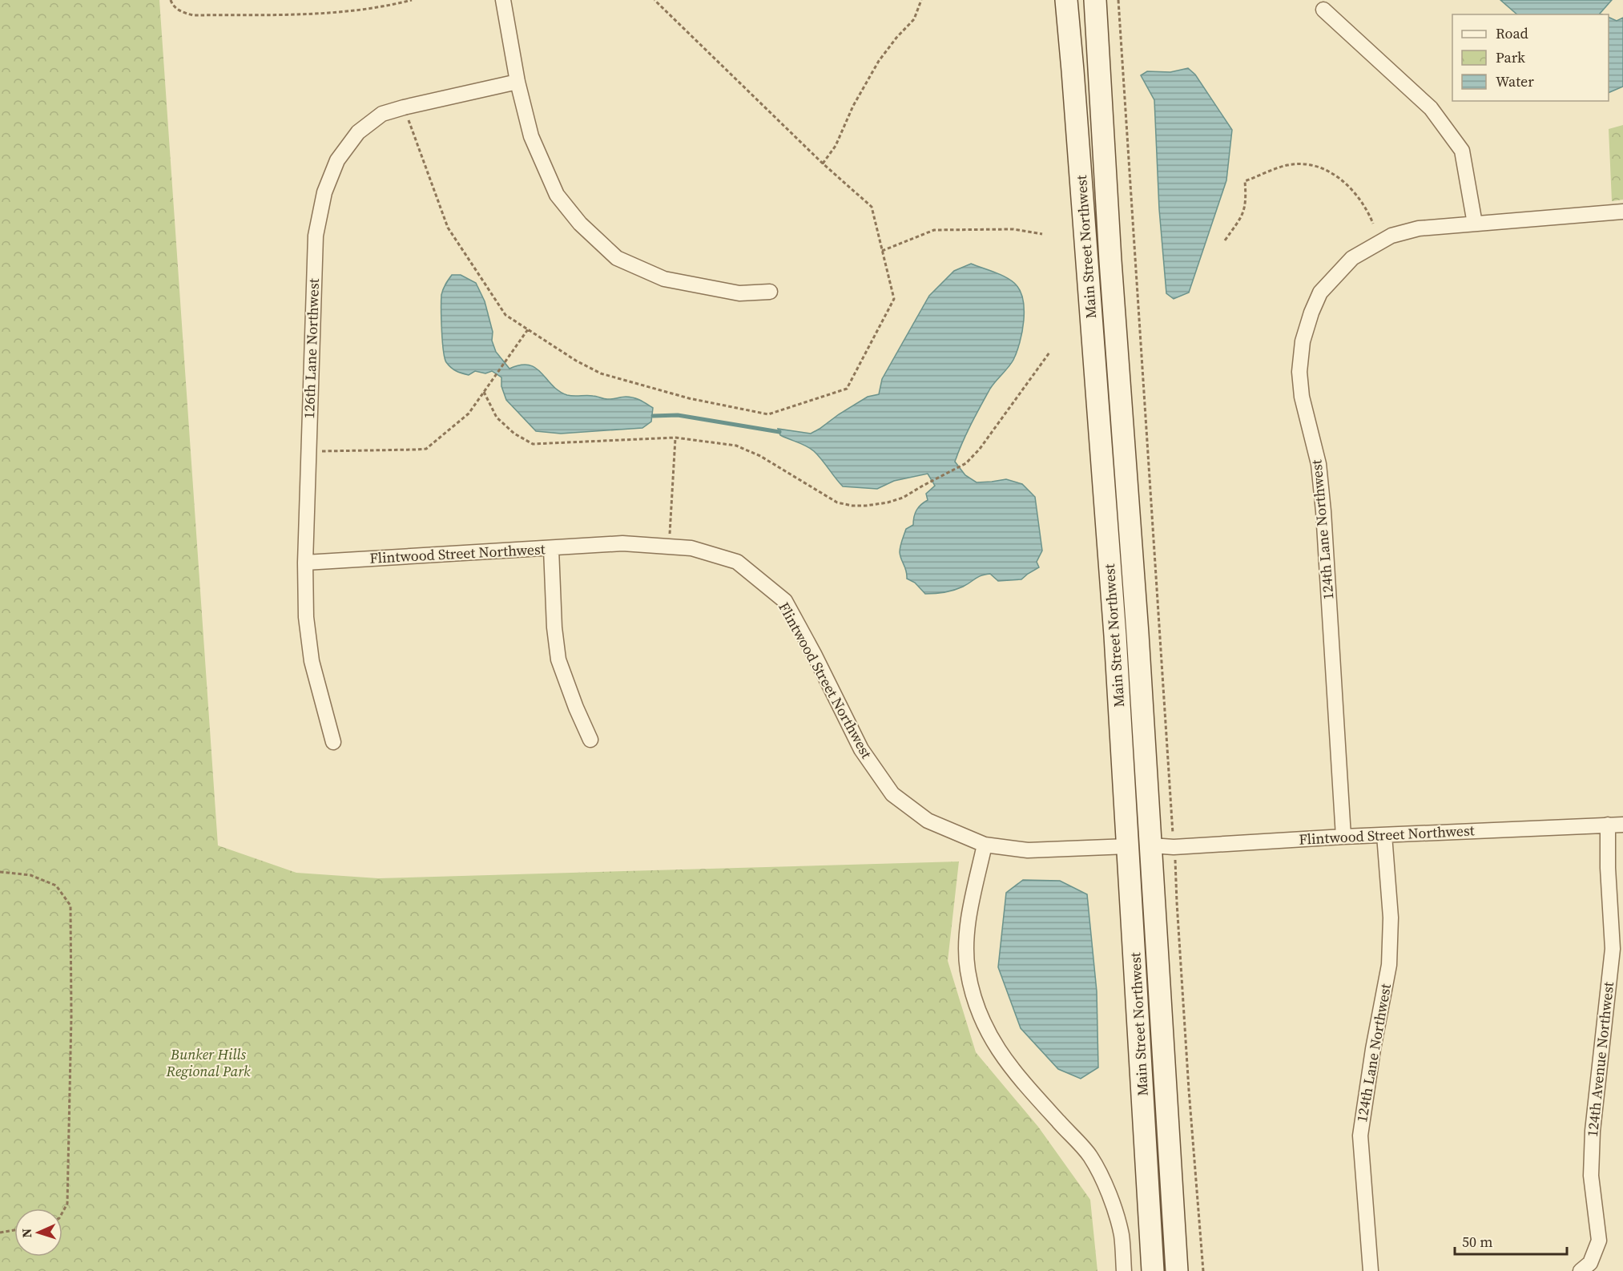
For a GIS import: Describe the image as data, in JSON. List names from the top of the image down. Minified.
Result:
{"streets":{"main road":["Main Street Northwest"],"street":["126th Lane Northwest","124th Lane Northwest","Flintwood Street Northwest","124th Avenue Northwest"]},"crossings":[["Main Street Northwest","Flintwood Street Northwest"],["126th Lane Northwest","Flintwood Street Northwest"],["124th Lane Northwest","Flintwood Street Northwest"],["Flintwood Street Northwest","124th Avenue Northwest"]],"parks":["Bunker Hills Regional Park"],"legend":["Road","Park","Water"],"scale_bar":"50 m","north":"left"}
